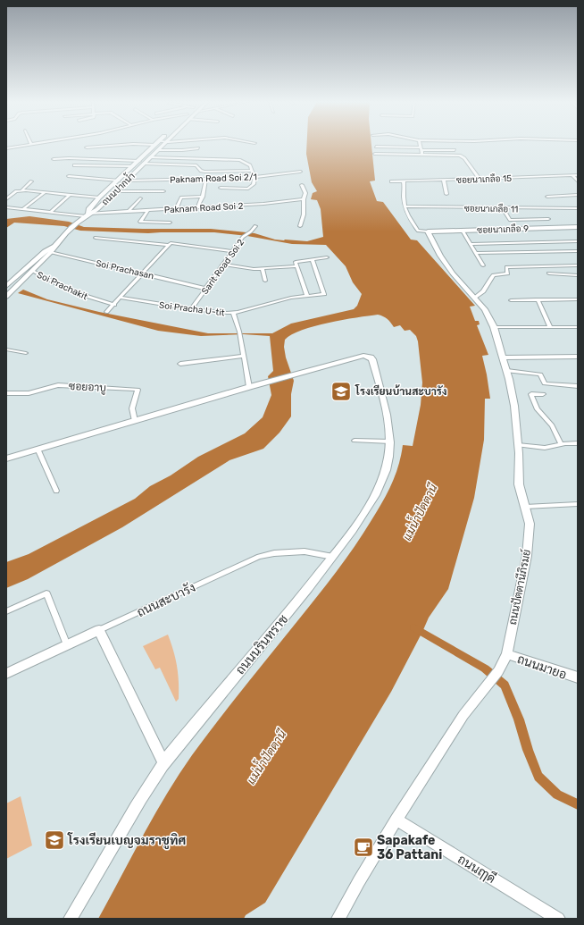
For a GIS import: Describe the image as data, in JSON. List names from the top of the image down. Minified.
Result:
{"streets":{"street":["Paknam Road Soi 2/1","ซอยนาเกลือ 15","ถนนปากน้ำ","Paknam Road Soi 2","ซอยนาเกลือ 11","ซอยนาเกลือ 9","Sarit Road Soi 2","Soi Prachasan","Soi Prachakit","Soi Pracha U-tit","ซอยอาบู","ถนนปัตตานีภิรมย์","ถนนสะบารัง","ถนนนรินทราช","ถนนมายอ","ถนนฤๅดี"]},"crossings":[["Paknam Road Soi 2/1","ถนนปากน้ำ"],["ถนนปากน้ำ","Paknam Road Soi 2"],["ถนนปากน้ำ","Soi Prachasan"],["ถนนปากน้ำ","Soi Prachakit"],["ซอยนาเกลือ 9","ถนนปัตตานีภิรมย์"],["Sarit Road Soi 2","Soi Prachasan"],["Sarit Road Soi 2","Soi Pracha U-tit"],["ถนนปัตตานีภิรมย์","ถนนมายอ"],["ถนนปัตตานีภิรมย์","ถนนฤๅดี"],["ถนนสะบารัง","ถนนนรินทราช"]],"water":["แม่น้ำปัตตานี"],"places":{"school or university":["โรงเรียนบ้านสะบารัง","โรงเรียนเบญจมราชูทิศ"],"cafe":["Sapakafe 36 Pattani"]}}
